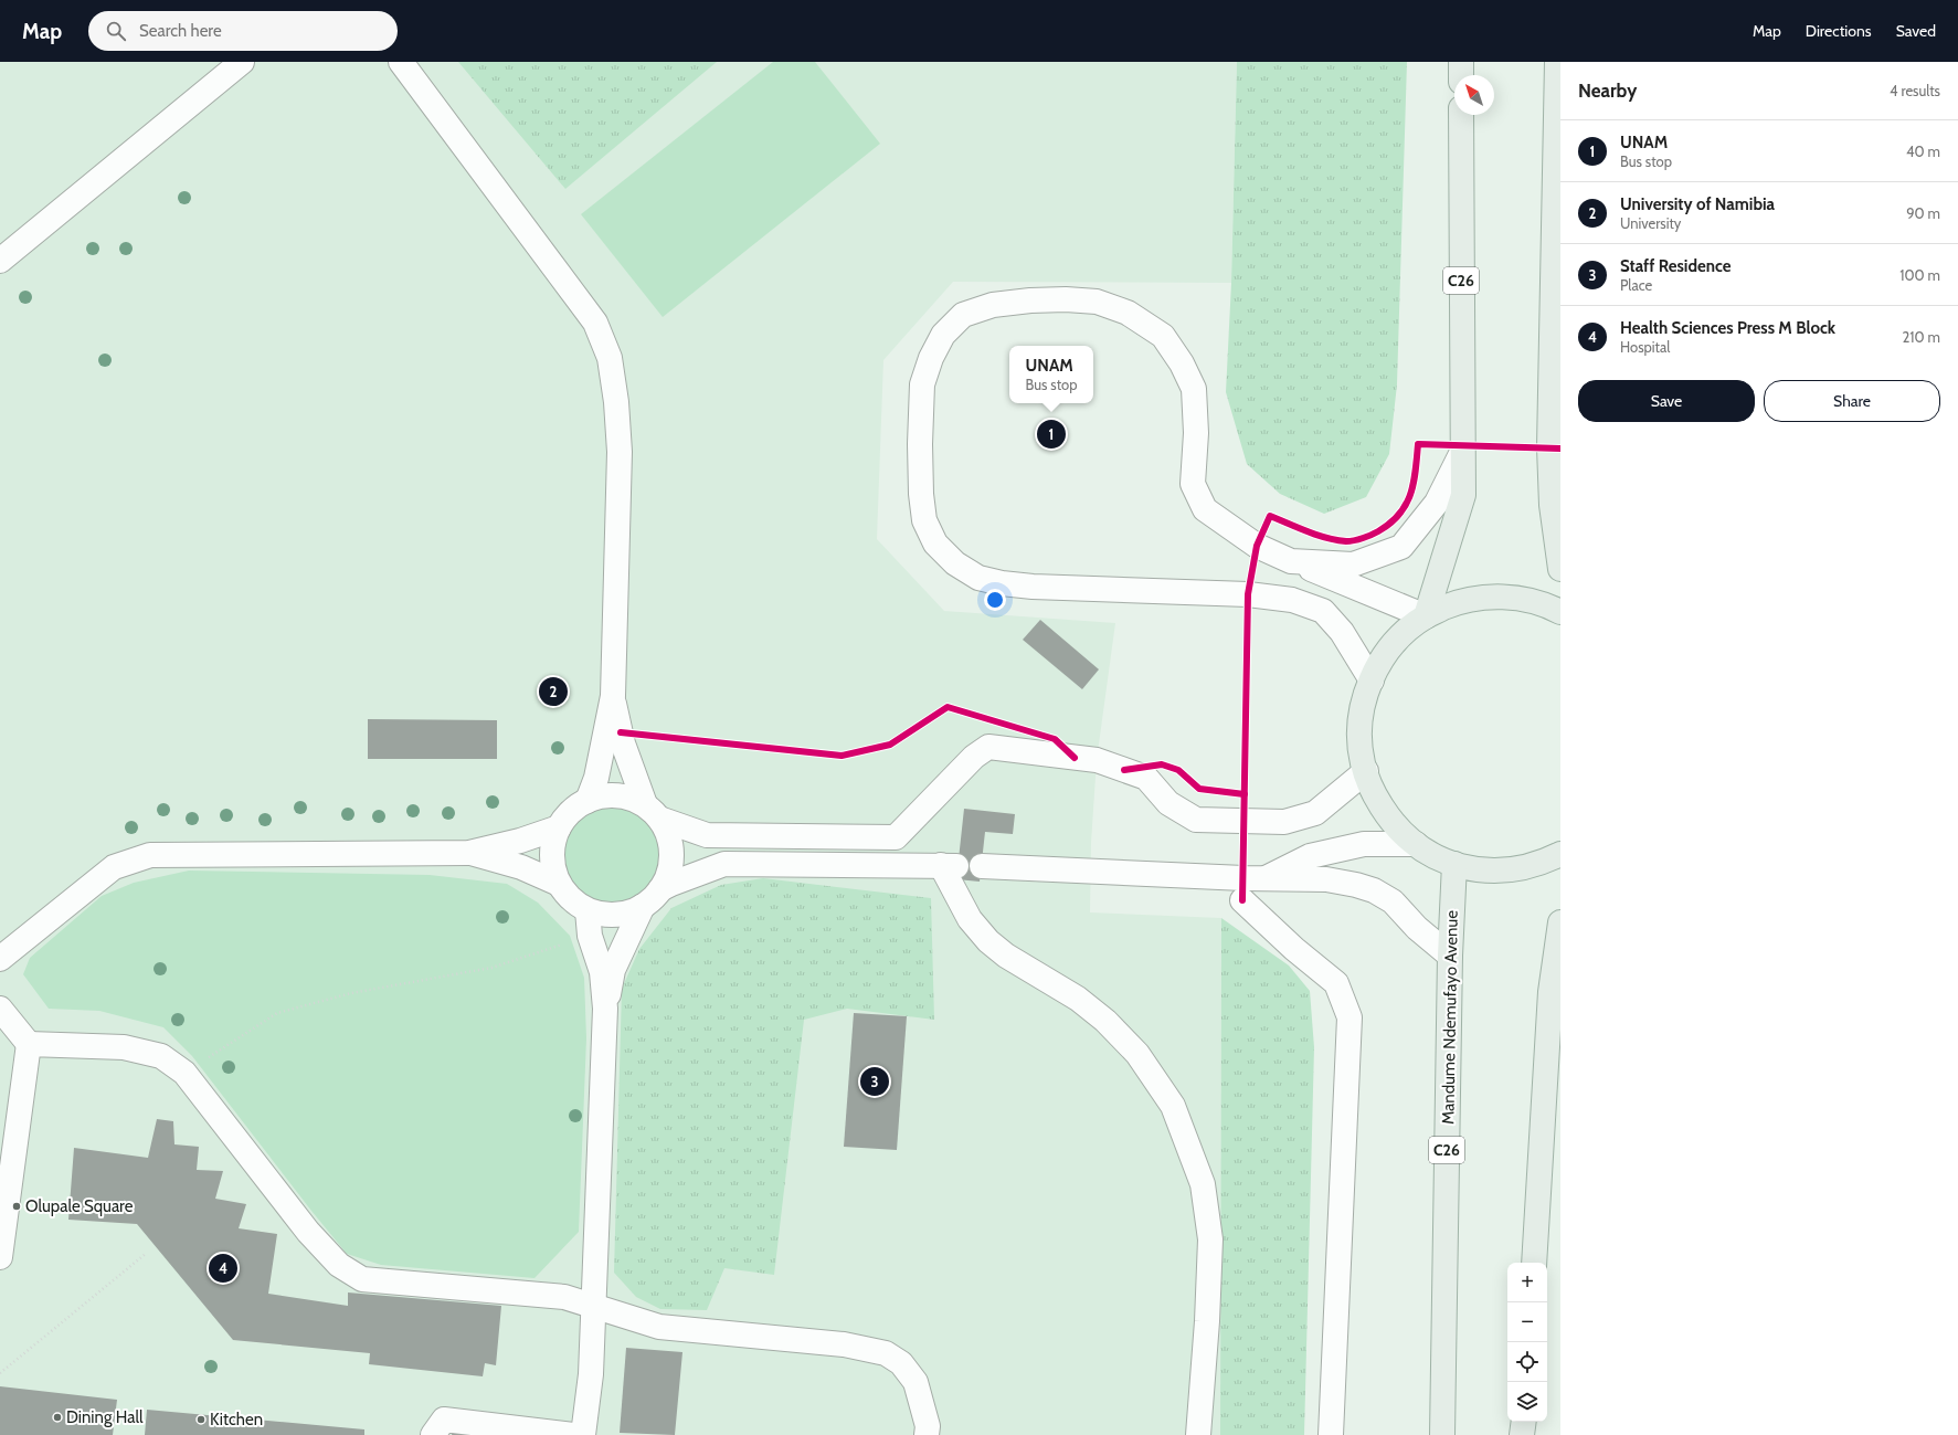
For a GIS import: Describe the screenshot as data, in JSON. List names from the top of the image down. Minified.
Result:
{"streets":{"main road":["C26","Mandume Ndemufayo Avenue"]},"places":["Olupale Square","Dining Hall","Kitchen"],"north":"top left","page":{"header":"Map","search":"Search here","nav":["Map","Directions","Saved"],"heading":["Nearby","4 results"],"list":[{"mark":"1","name":"UNAM","note":"Bus stop","value":"40 m"},{"mark":"2","name":"University of Namibia","note":"University","value":"90 m"},{"mark":"3","name":"Staff Residence","note":"Place","value":"100 m"},{"mark":"4","name":"Health Sciences Press M Block","note":"Hospital","value":"210 m"}],"popup":["UNAM","Bus stop"],"buttons":["Save","Share"],"pins":["1","2","3","4"],"map_buttons":["+","−"]}}
